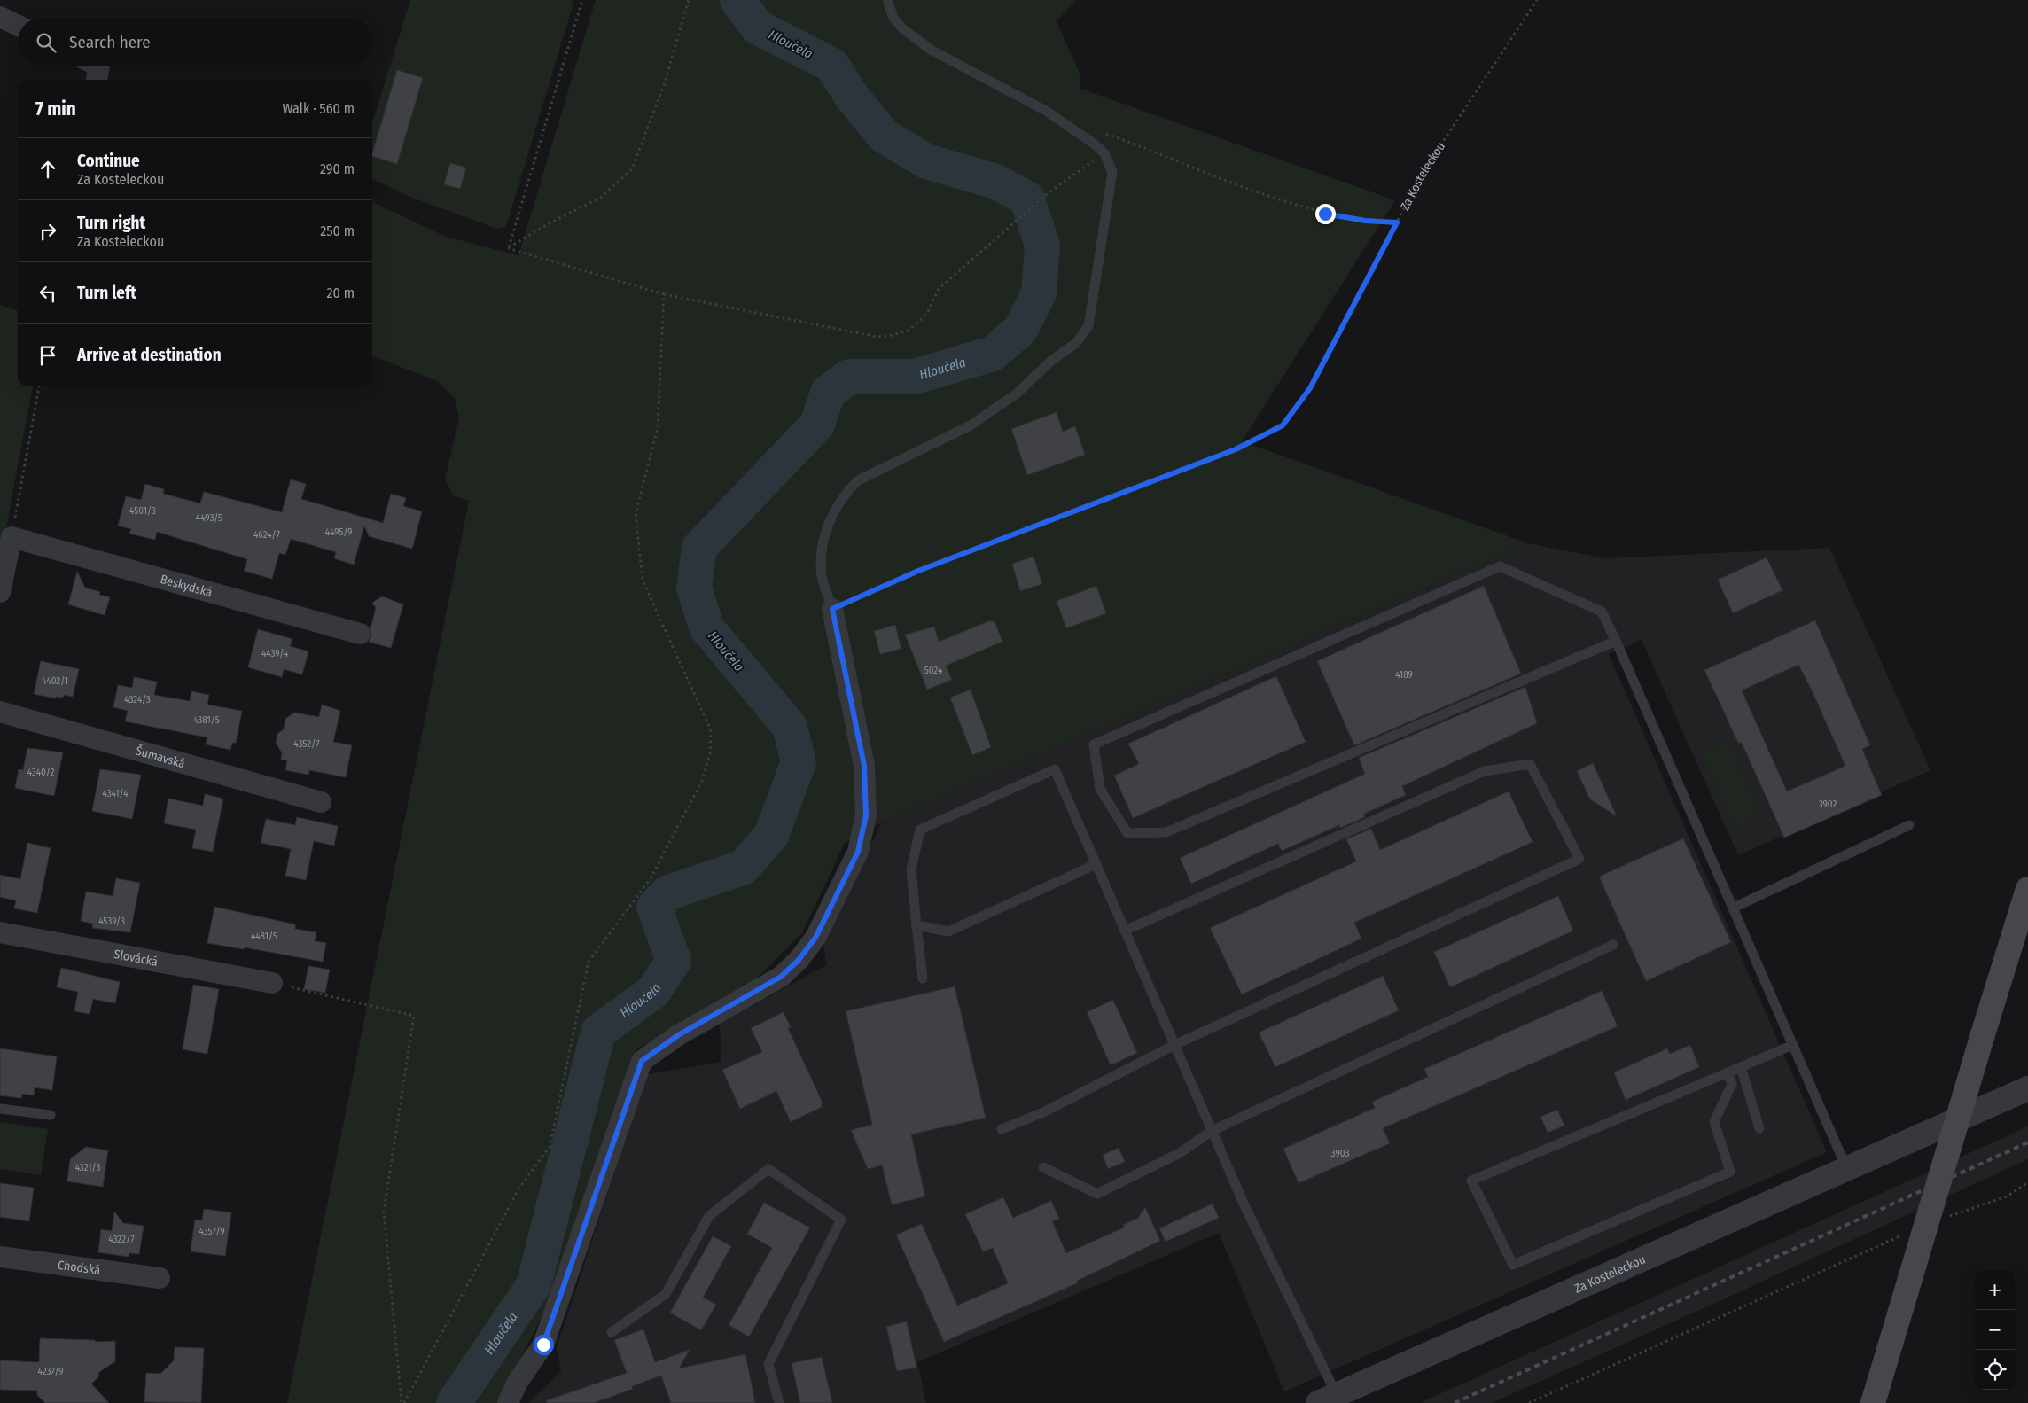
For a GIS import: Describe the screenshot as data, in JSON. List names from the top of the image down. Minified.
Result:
{"streets":{"street":["Za Kosteleckou","Beskydská","Šumavská","Slovácká","Chodská"]},"water":["Hloučela"],"house_numbers":["4501/3","4493/5","4495/9","4624/7","4439/4","5024","4189","4402/1","4324/3","4381/5","4352/7","4340/2","4341/4","3902","4539/3","4481/5","3903","4321/3","4357/9","4322/7","4237/9"],"page":{"search":"Search here","heading":["7 min","Walk · 560 m"],"list":[["Continue","Za Kosteleckou","290 m"],["Turn right","Za Kosteleckou","250 m"],["Turn left","20 m"],"Arrive at destination"],"map_buttons":["+","−"]}}
